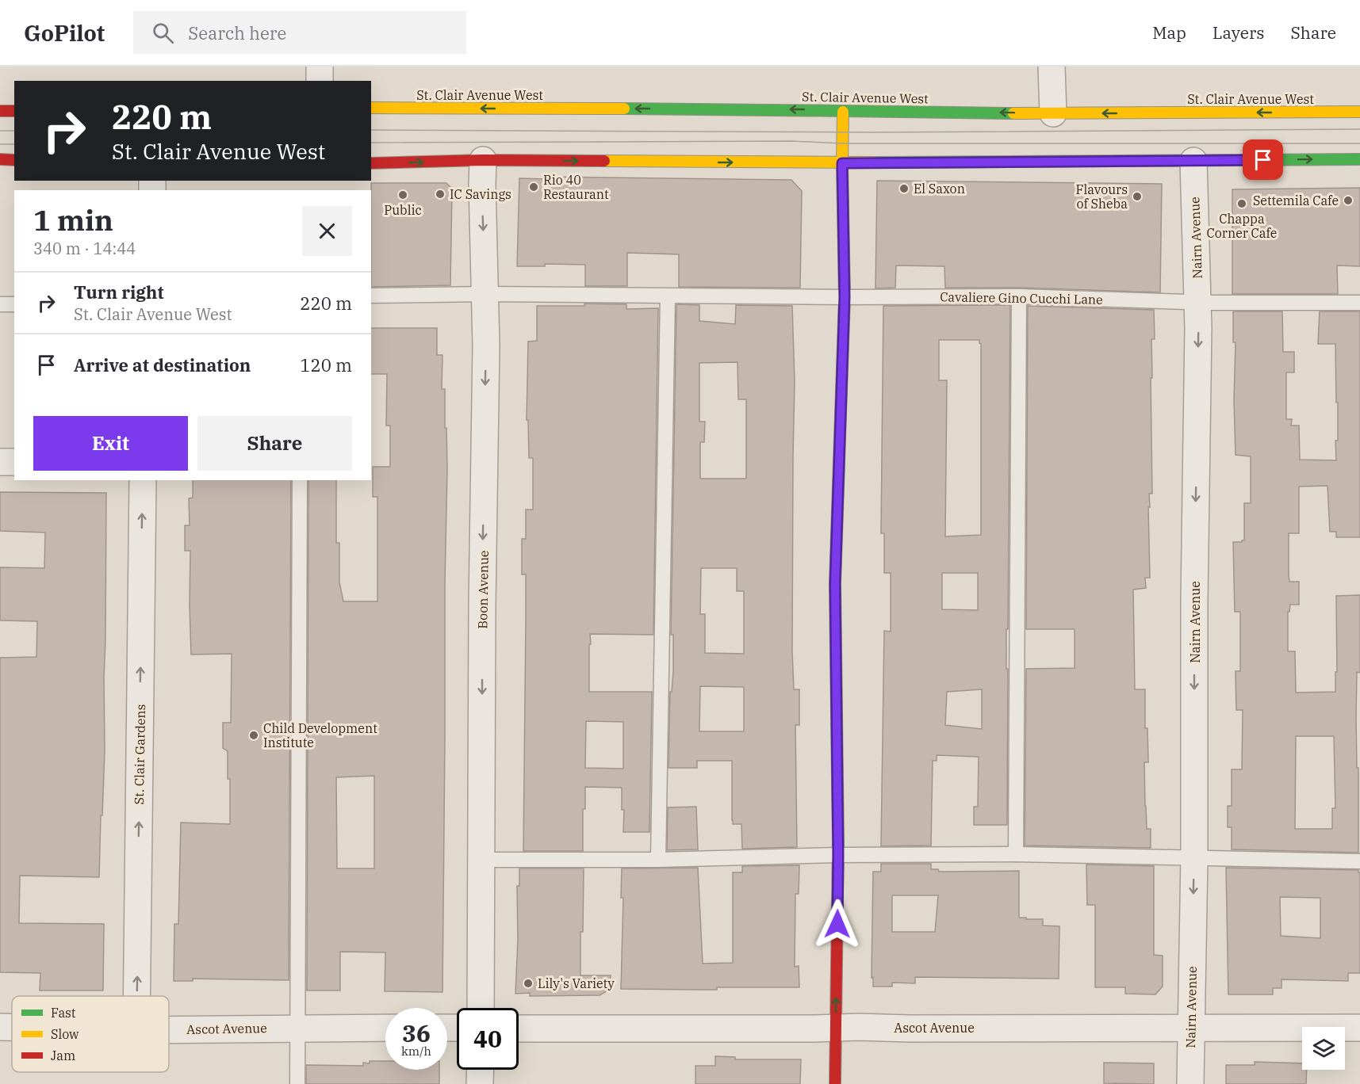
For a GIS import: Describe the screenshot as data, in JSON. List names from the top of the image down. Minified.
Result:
{"streets":{"main road":["St. Clair Avenue West"],"street":["Nairn Avenue","Boon Avenue","St. Clair Gardens","Ascot Avenue"],"lane":["Cavaliere Gino Cucchi Lane"]},"crossings":[["Nairn Avenue","Cavaliere Gino Cucchi Lane"],["Nairn Avenue","Ascot Avenue"],["Cavaliere Gino Cucchi Lane","Boon Avenue"]],"one_way":["Nairn Avenue","Boon Avenue","St. Clair Gardens"],"places":["Rio 40 Restaurant","El Saxon","IC Savings","Public","Flavours of Sheba","Settemila Cafe","Chappa Corner Cafe","Child Development Institute","Lily's Variety"],"legend":["Fast","Slow","Jam"],"page":{"header":"GoPilot","search":"Search here","nav":["Map","Layers","Share"],"turn":["220 m","St. Clair Avenue West"],"heading":["1 min","340 m · 14:44"],"list":[{"name":"Turn right","note":"St. Clair Avenue West","value":"220 m"},{"name":"Arrive at destination","value":"120 m"}],"buttons":["Exit","Share"],"speed":"36 km/h","limit":"40"}}
